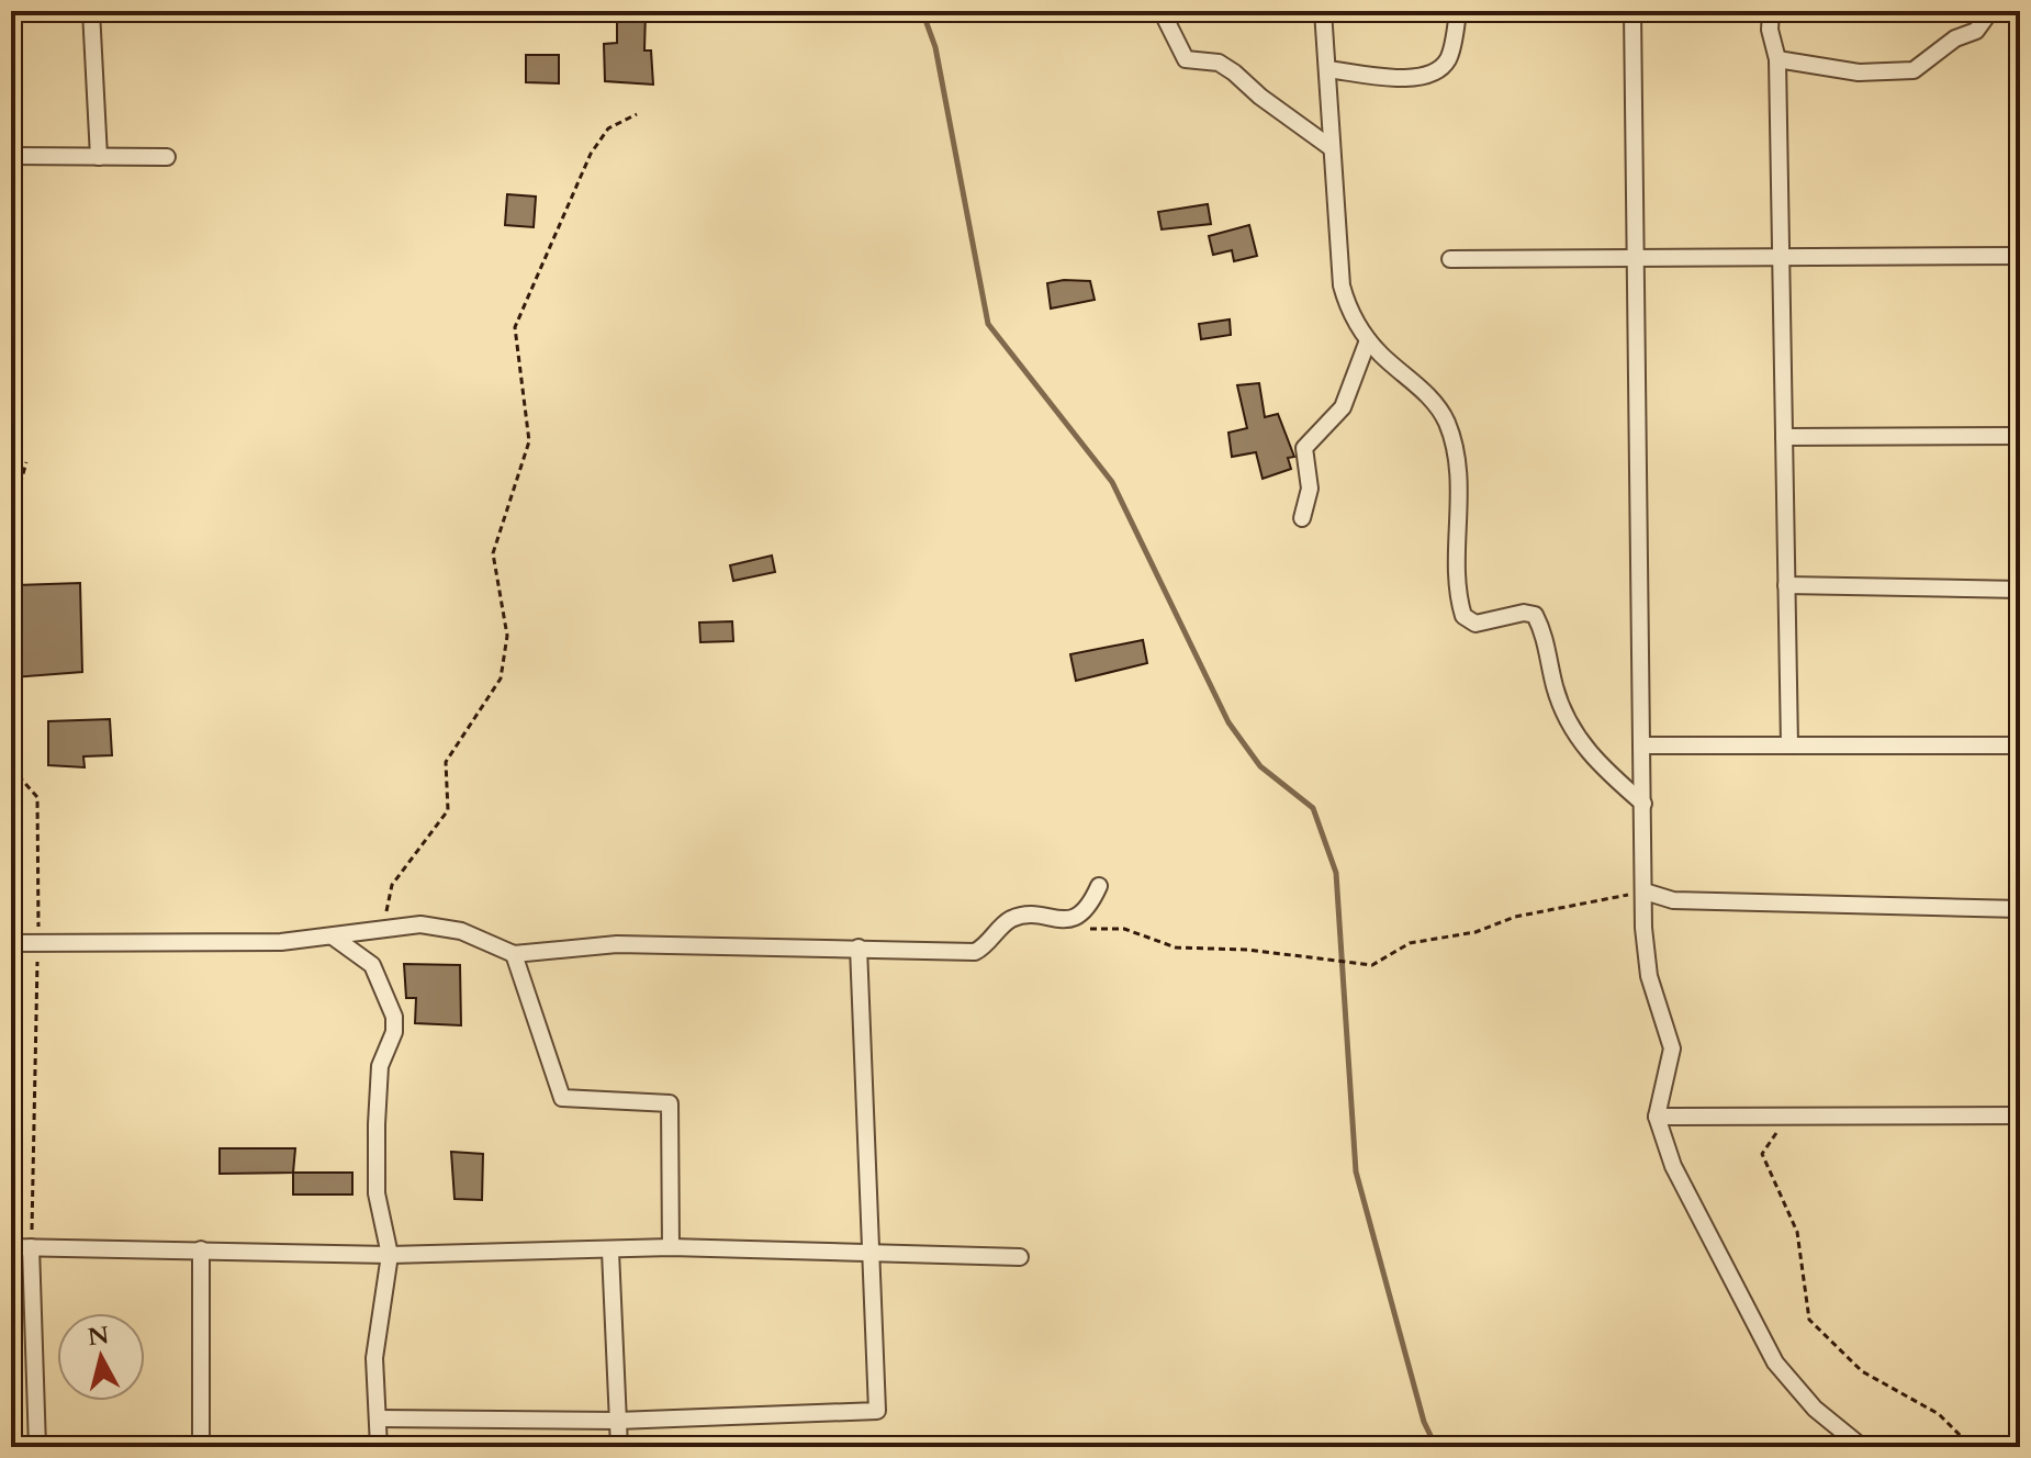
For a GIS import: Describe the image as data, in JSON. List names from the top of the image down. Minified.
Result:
{"north":"top"}
